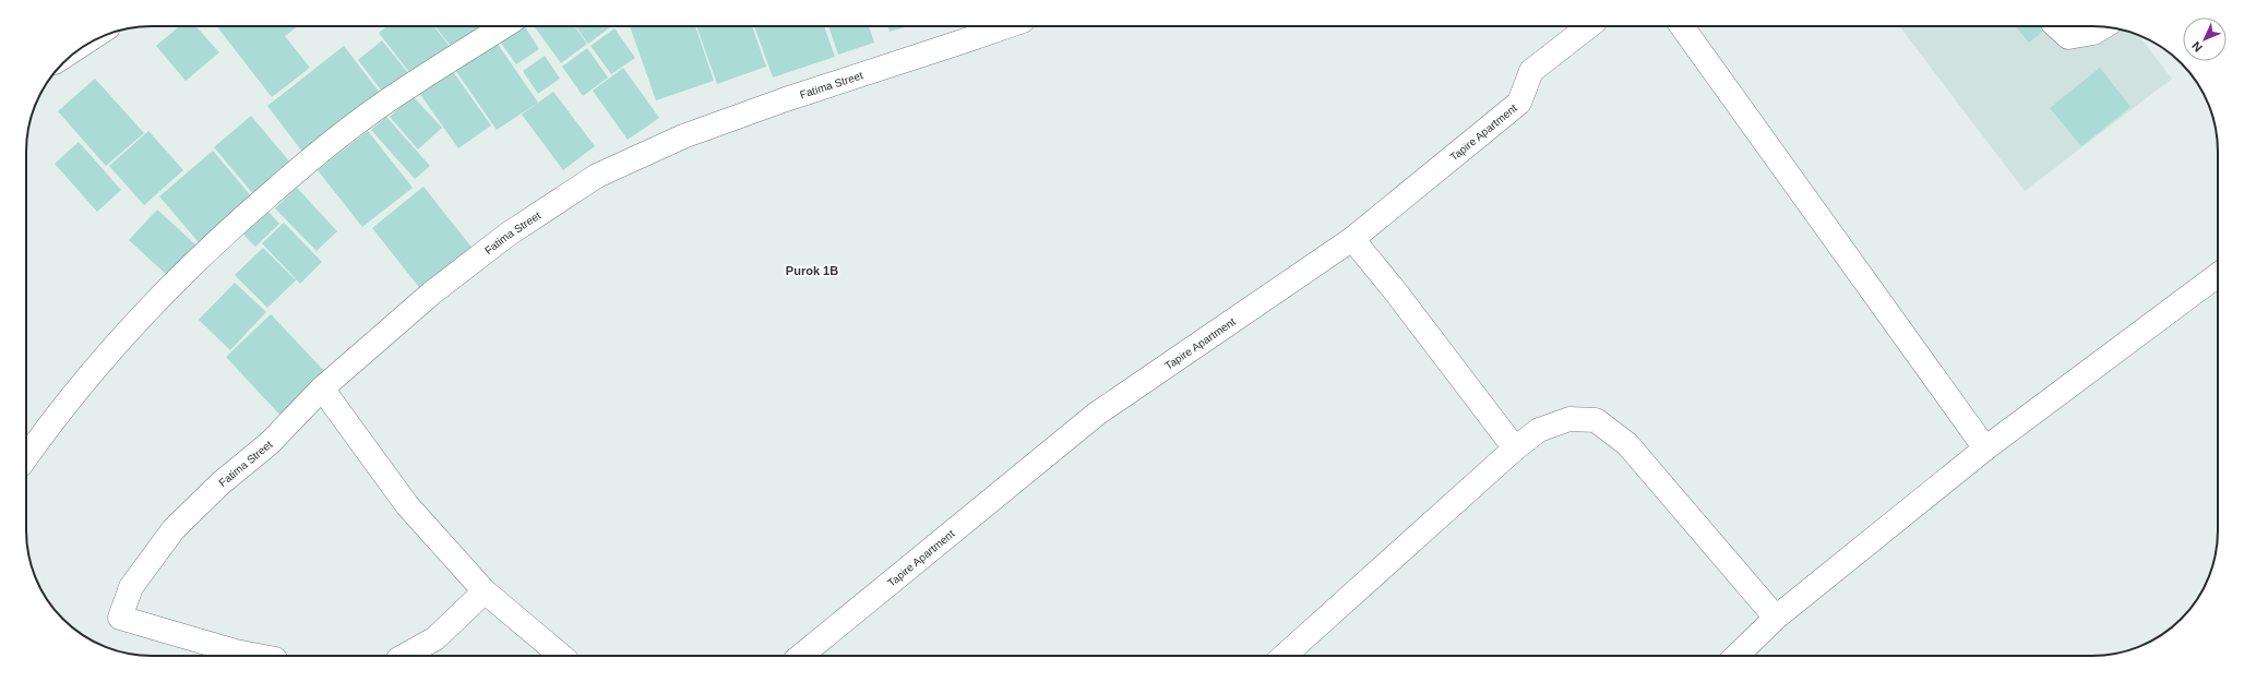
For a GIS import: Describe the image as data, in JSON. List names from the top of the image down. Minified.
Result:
{"streets":{"street":["Fatima Street","Tapire Apartment"]},"districts":["Purok 1B"],"north":"bottom left"}
